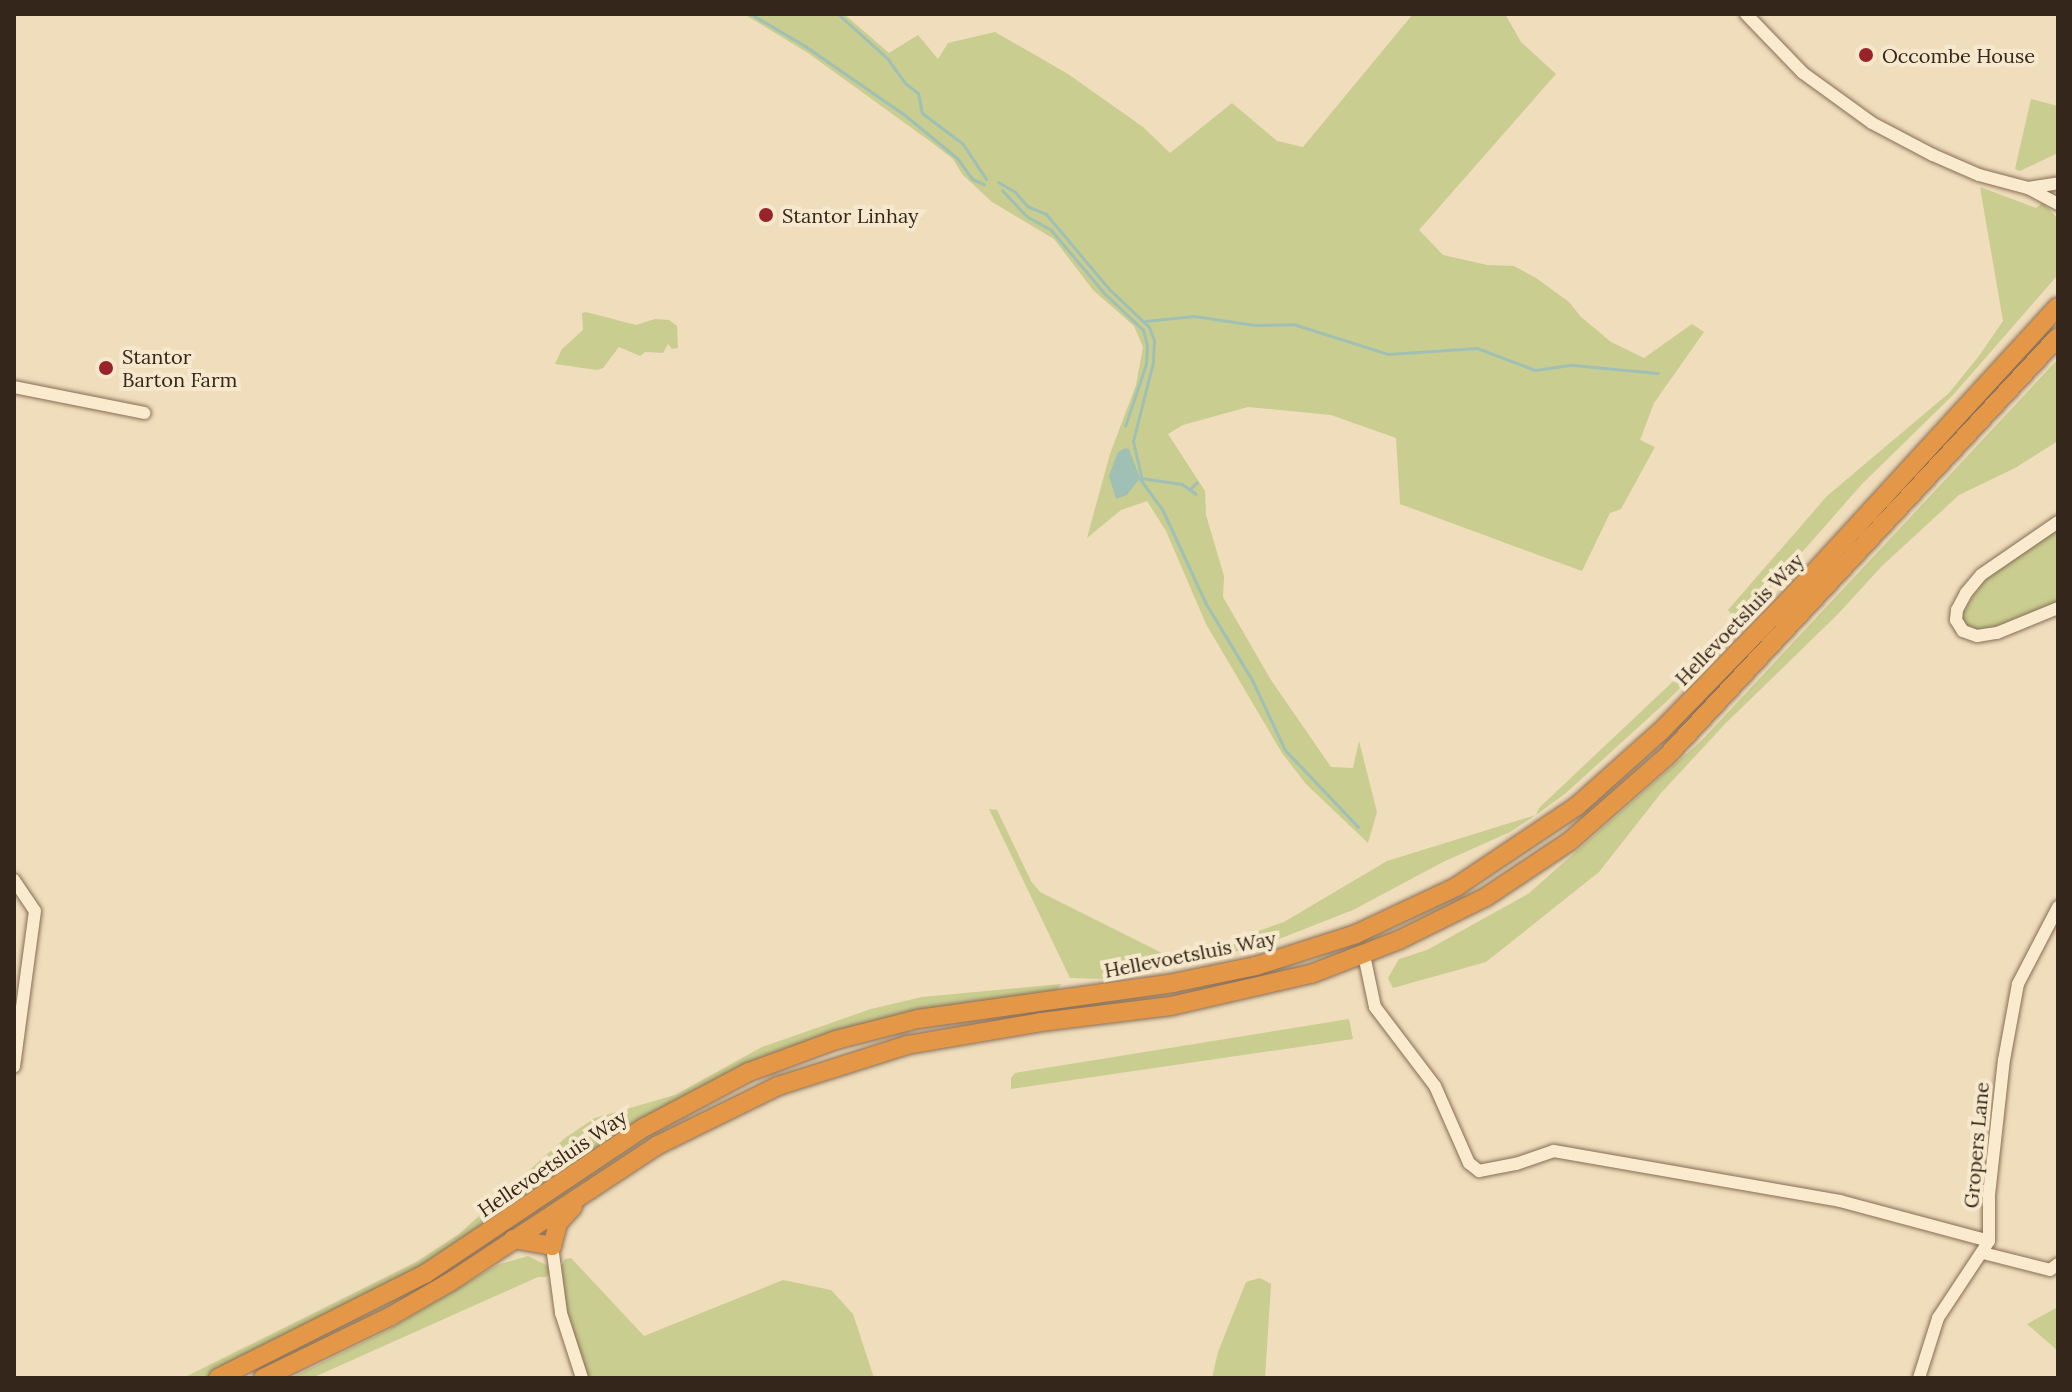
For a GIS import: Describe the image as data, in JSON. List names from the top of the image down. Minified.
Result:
{"streets":{"highway":["Hellevoetsluis Way"],"street":["Gropers Lane"]},"places":["Occombe House","Stantor Linhay","Stantor Barton Farm"]}
